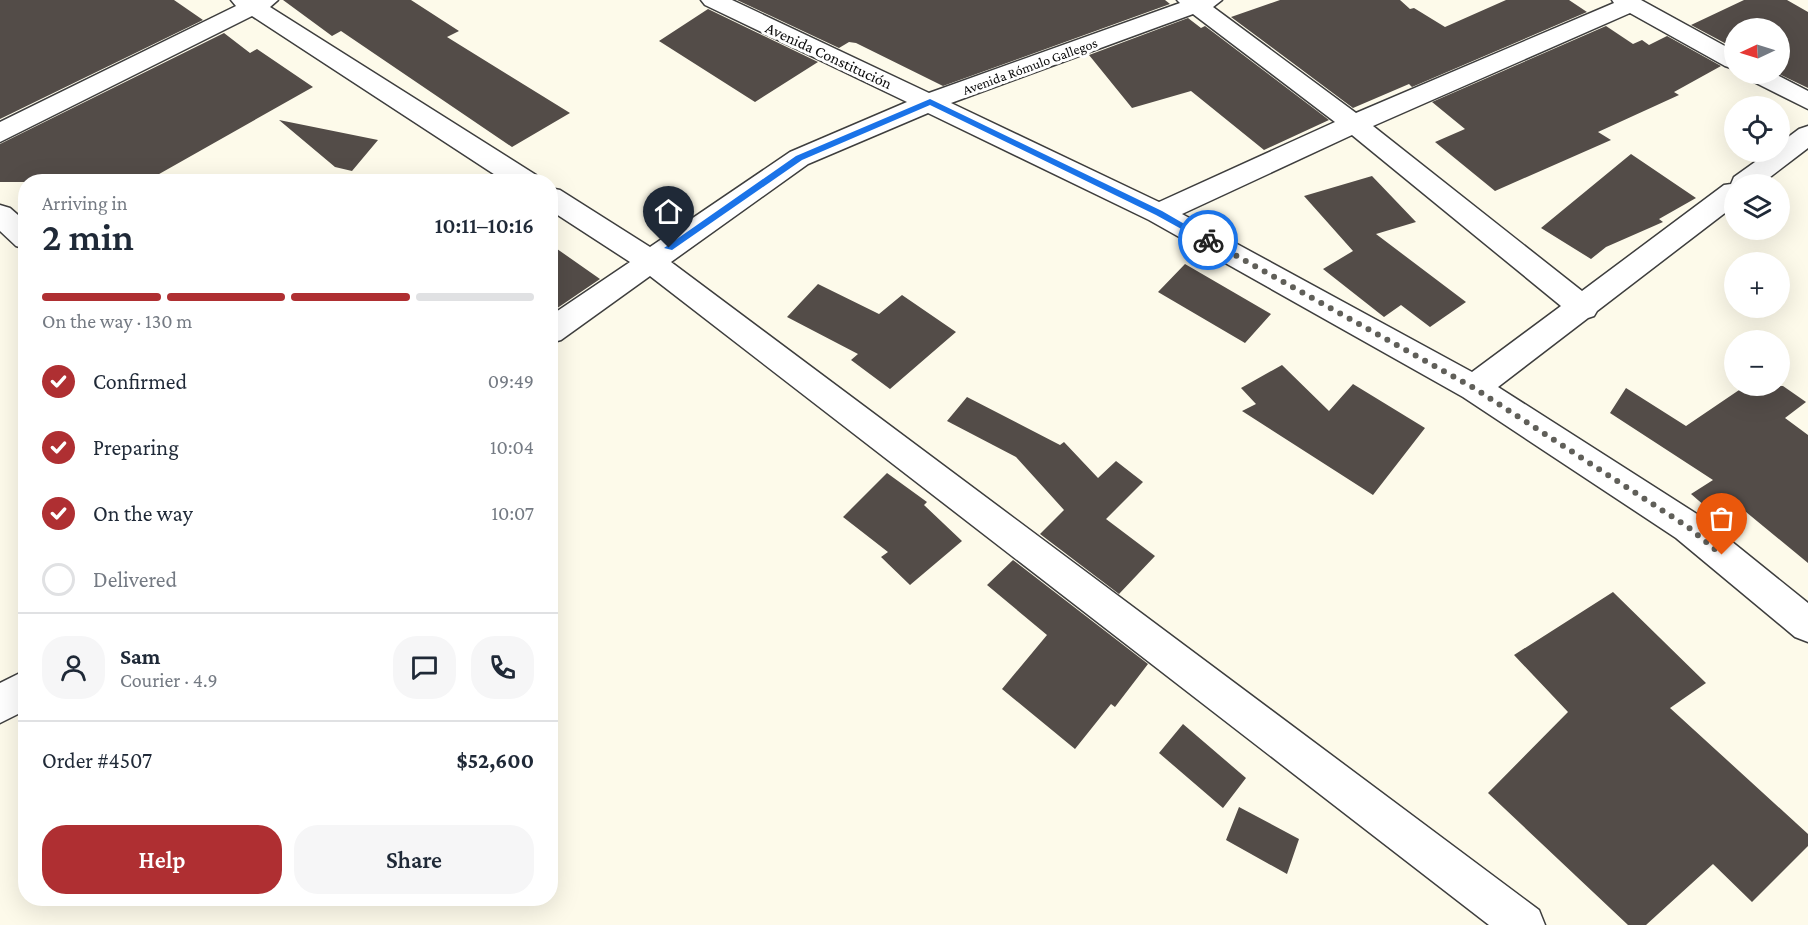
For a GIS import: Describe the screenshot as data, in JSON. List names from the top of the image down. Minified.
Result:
{"streets":{"street":["Avenida Constitución","Avenida Rómulo Gallegos"]},"crossings":[["Avenida Constitución","Avenida Rómulo Gallegos"]],"north":"left","page":{"map_buttons":["+","−"],"heading":["2 min","Arriving in","10:11–10:16"],"panel":["Sam","Courier · 4.9","Order #4507","$52,600"],"bar":"On the way · 130 m","list":[["Confirmed","09:49"],["Preparing","10:04"],["On the way","10:07"],"Delivered"],"buttons":["Help","Share"]}}
